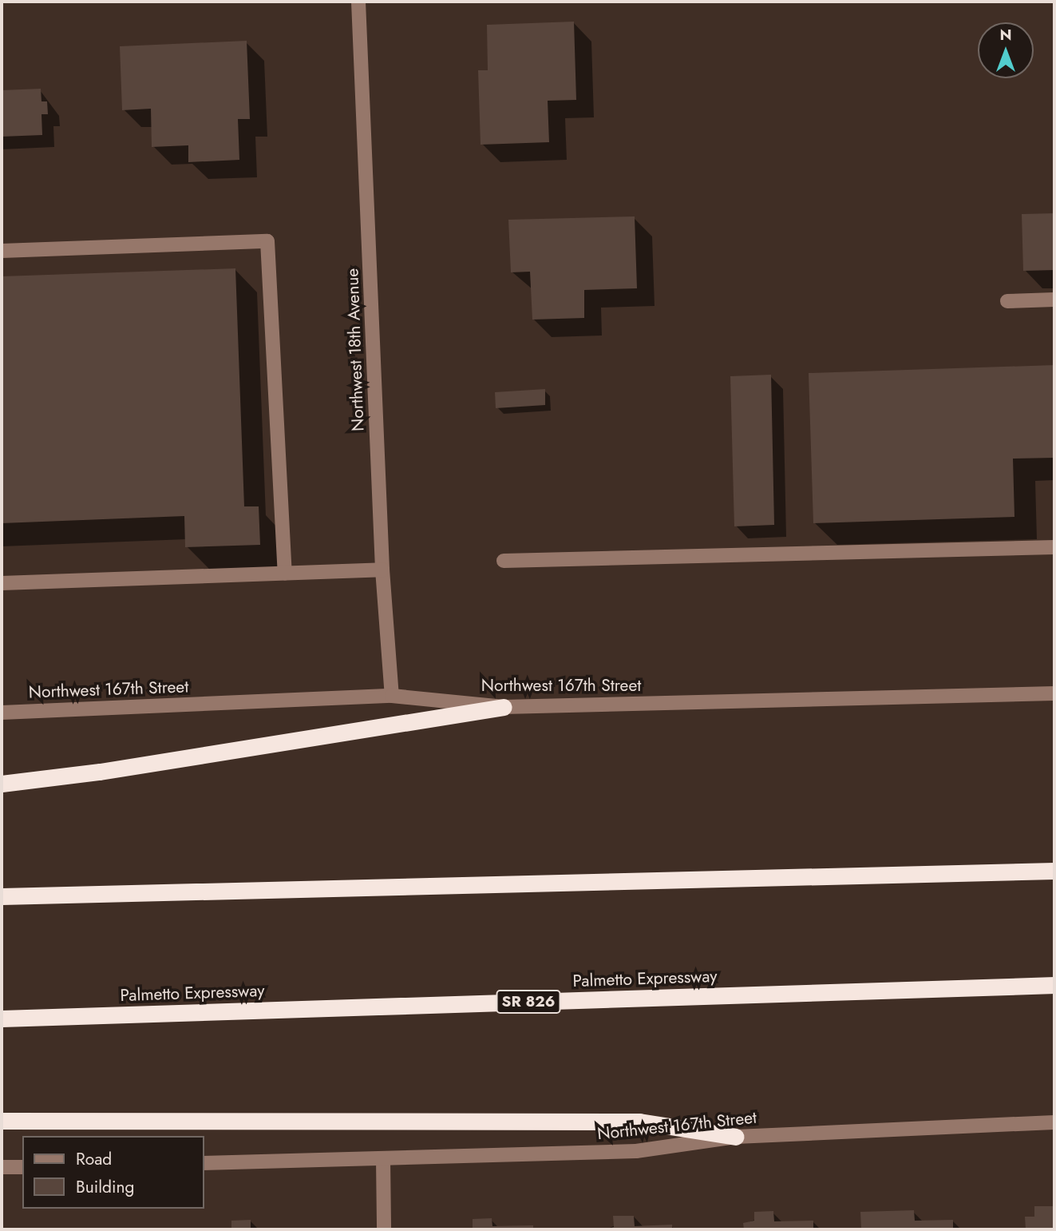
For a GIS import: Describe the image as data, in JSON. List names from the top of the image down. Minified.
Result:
{"streets":{"highway":["Palmetto Expressway","SR 826"],"street":["Northwest 18th Avenue","Northwest 167th Street"]},"crossings":[["Northwest 18th Avenue","Northwest 167th Street"]],"legend":["Road","Building"],"north":"top"}
